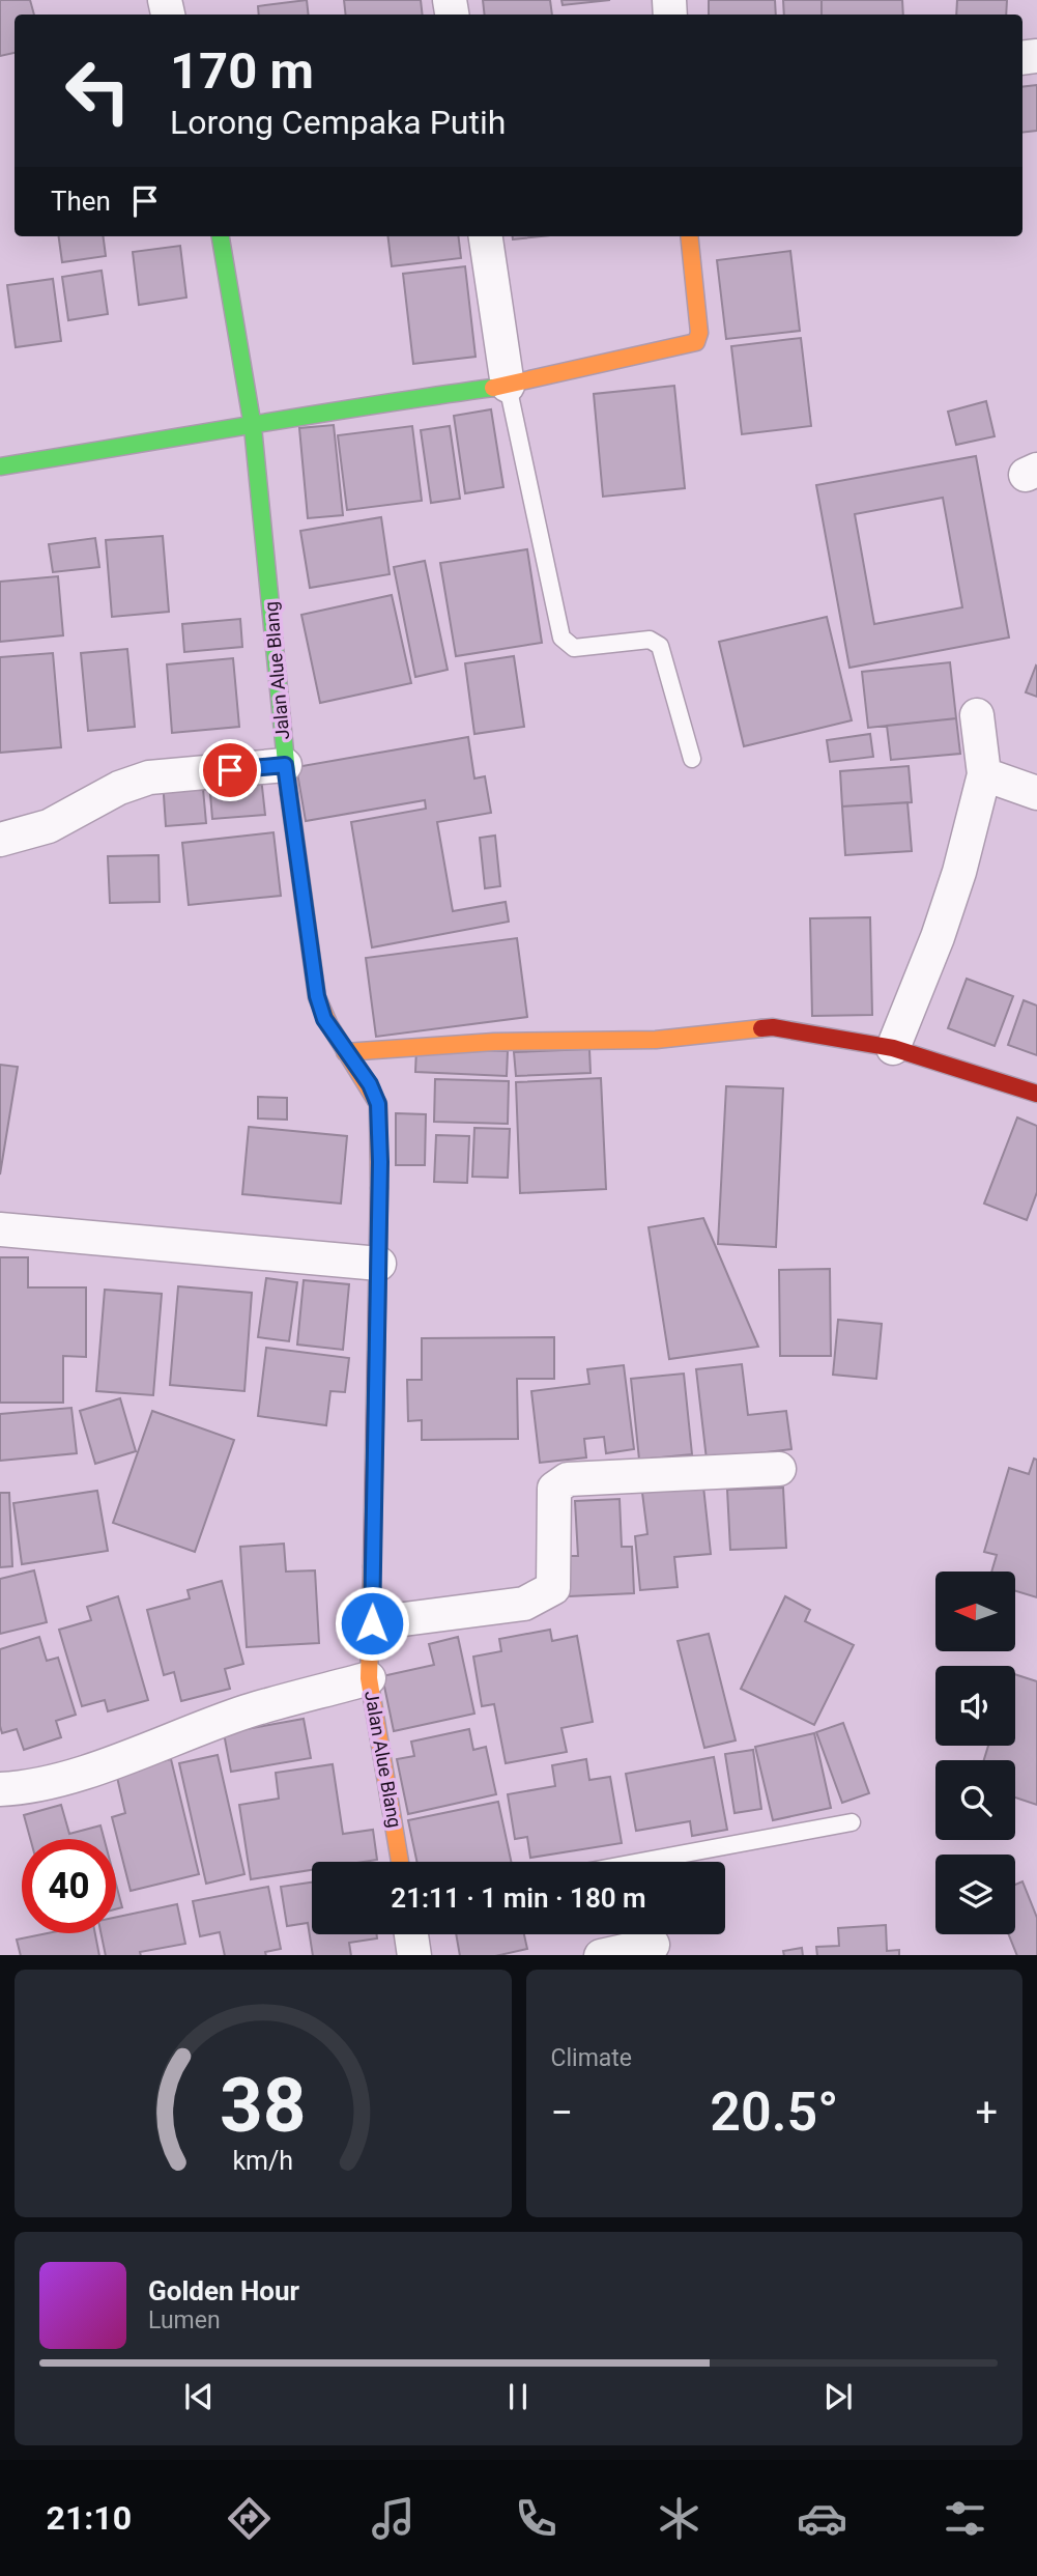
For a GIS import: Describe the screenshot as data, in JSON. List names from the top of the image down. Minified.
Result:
{"streets":{"street":["Jalan Alue Blang"]},"north":"left","page":{"turn":["170 m","Lorong Cempaka Putih"],"then":"Then","limit":"40","trip":"21:11 · 1 min · 180 m","tile":"Climate","heat":["−","20.5°","+"],"song":["Golden Hour","Lumen"],"tabs":"21:10","gauge":["38","km/h"]}}
